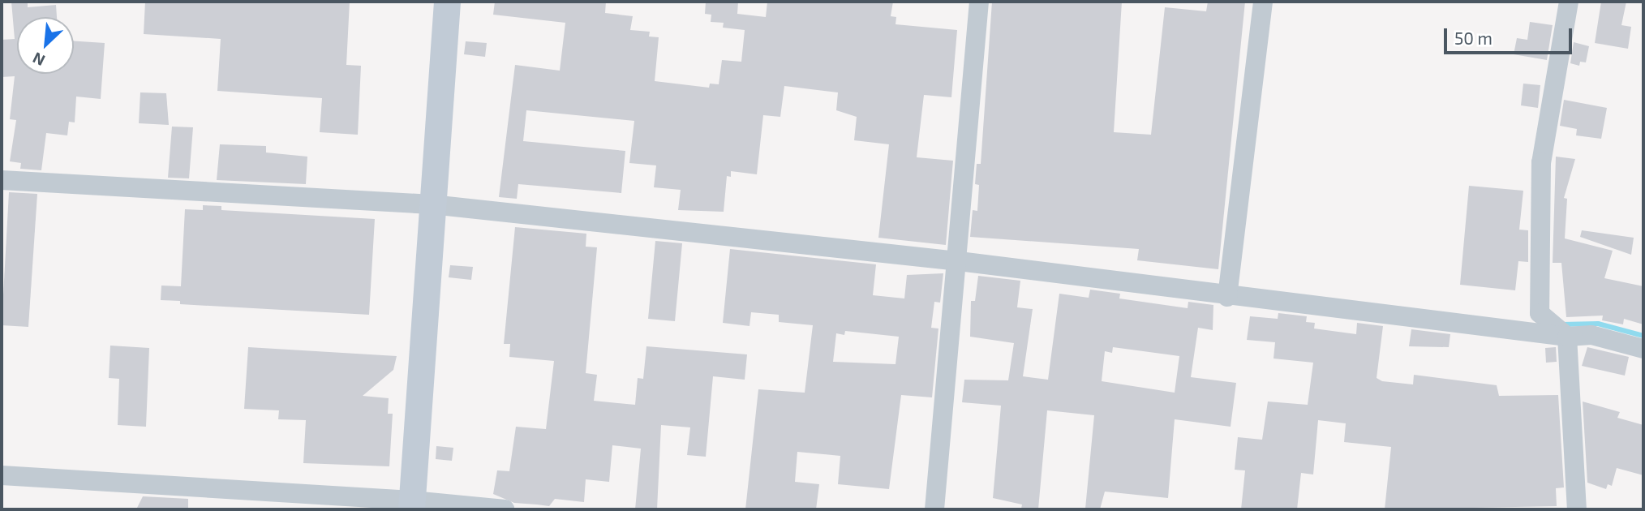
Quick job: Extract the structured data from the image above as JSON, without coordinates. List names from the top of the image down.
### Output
{
  "scale_bar": "50 m",
  "north": "bottom left"
}
